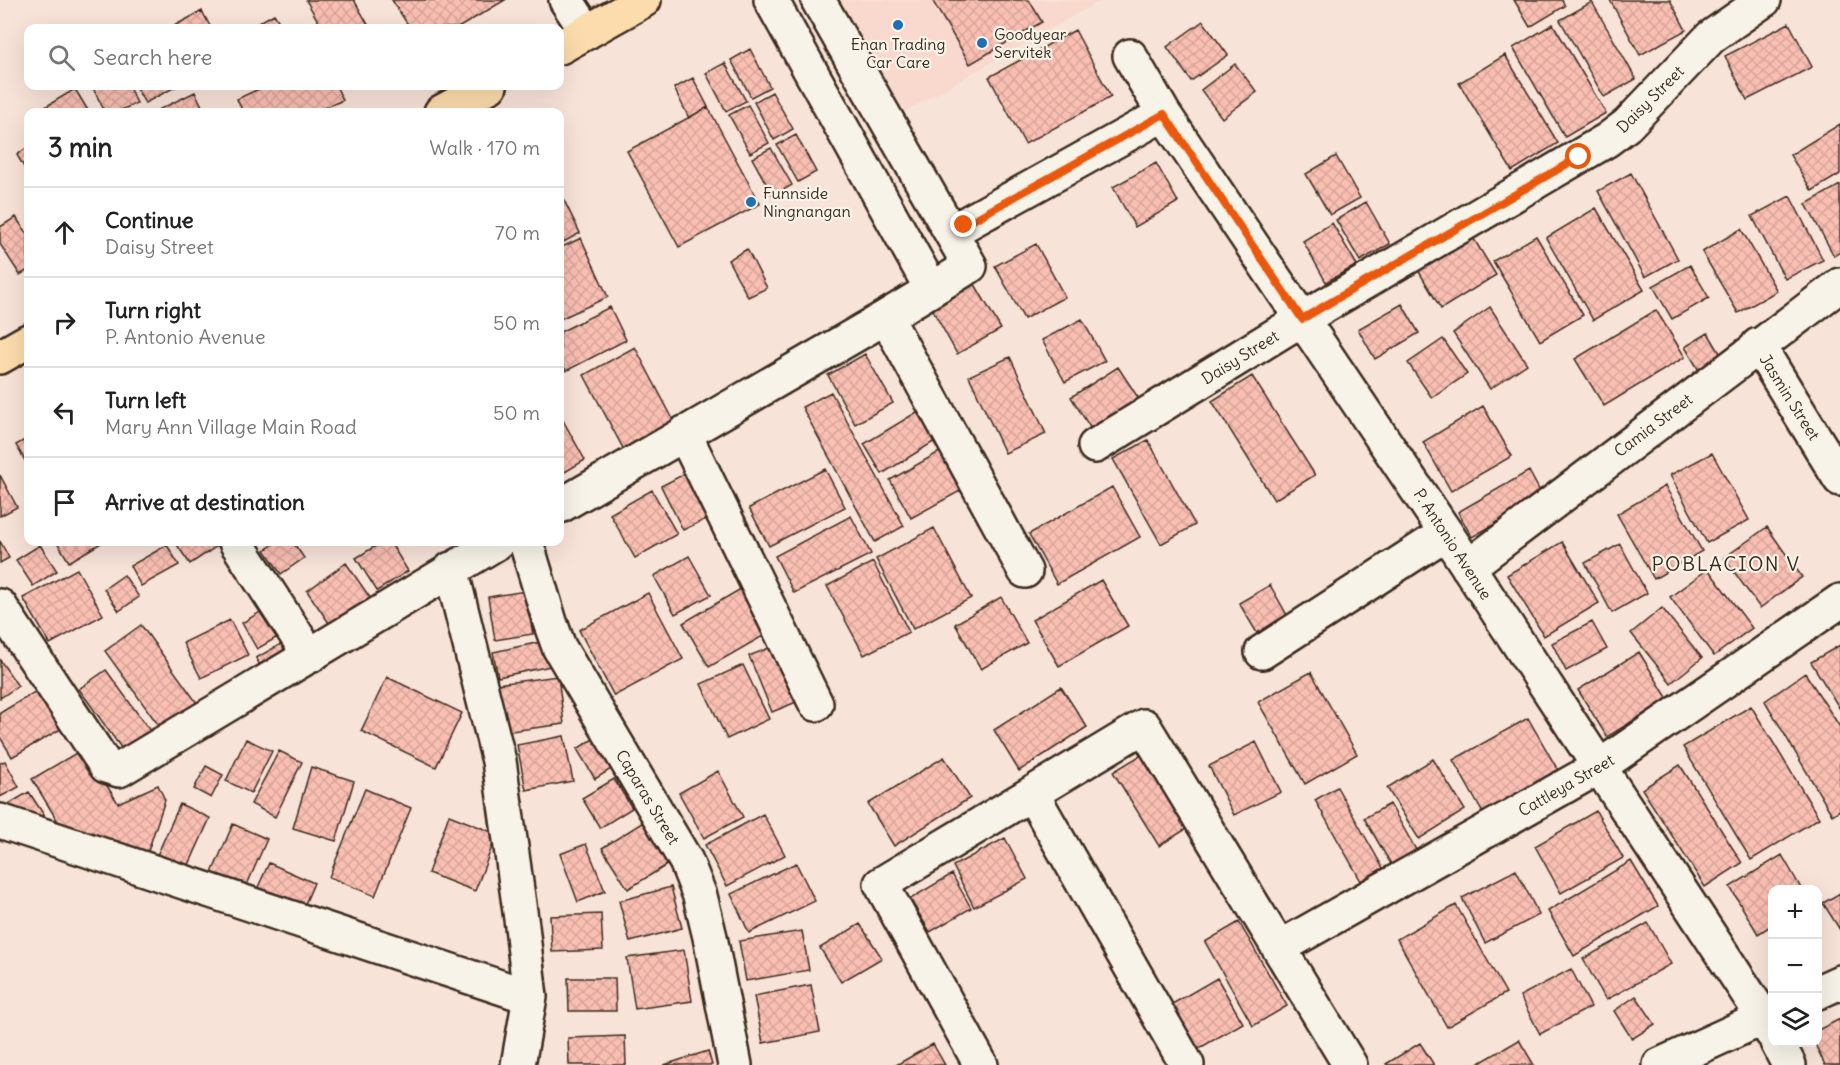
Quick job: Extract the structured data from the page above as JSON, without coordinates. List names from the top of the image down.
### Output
{
  "streets": {
    "street": [
      "Daisy Street",
      "Jasmin Street",
      "Camia Street",
      "P. Antonio Avenue",
      "Cattleya Street",
      "Caparas Street"
    ]
  },
  "crossings": [
    ["Daisy Street", "P. Antonio Avenue"],
    ["Jasmin Street", "Camia Street"],
    ["Camia Street", "P. Antonio Avenue"],
    ["P. Antonio Avenue", "Cattleya Street"]
  ],
  "districts": ["POBLACION V"],
  "places": ["Enan Trading Car Care", "Goodyear Servitek", "Funnside Ningnangan"],
  "page": {
    "search": "Search here",
    "heading": ["3 min", "Walk · 170 m"],
    "list": [
      ["Continue", "Daisy Street", "70 m"],
      ["Turn right", "P. Antonio Avenue", "50 m"],
      ["Turn left", "Mary Ann Village Main Road", "50 m"],
      "Arrive at destination"
    ],
    "map_buttons": ["+", "−"]
  }
}
